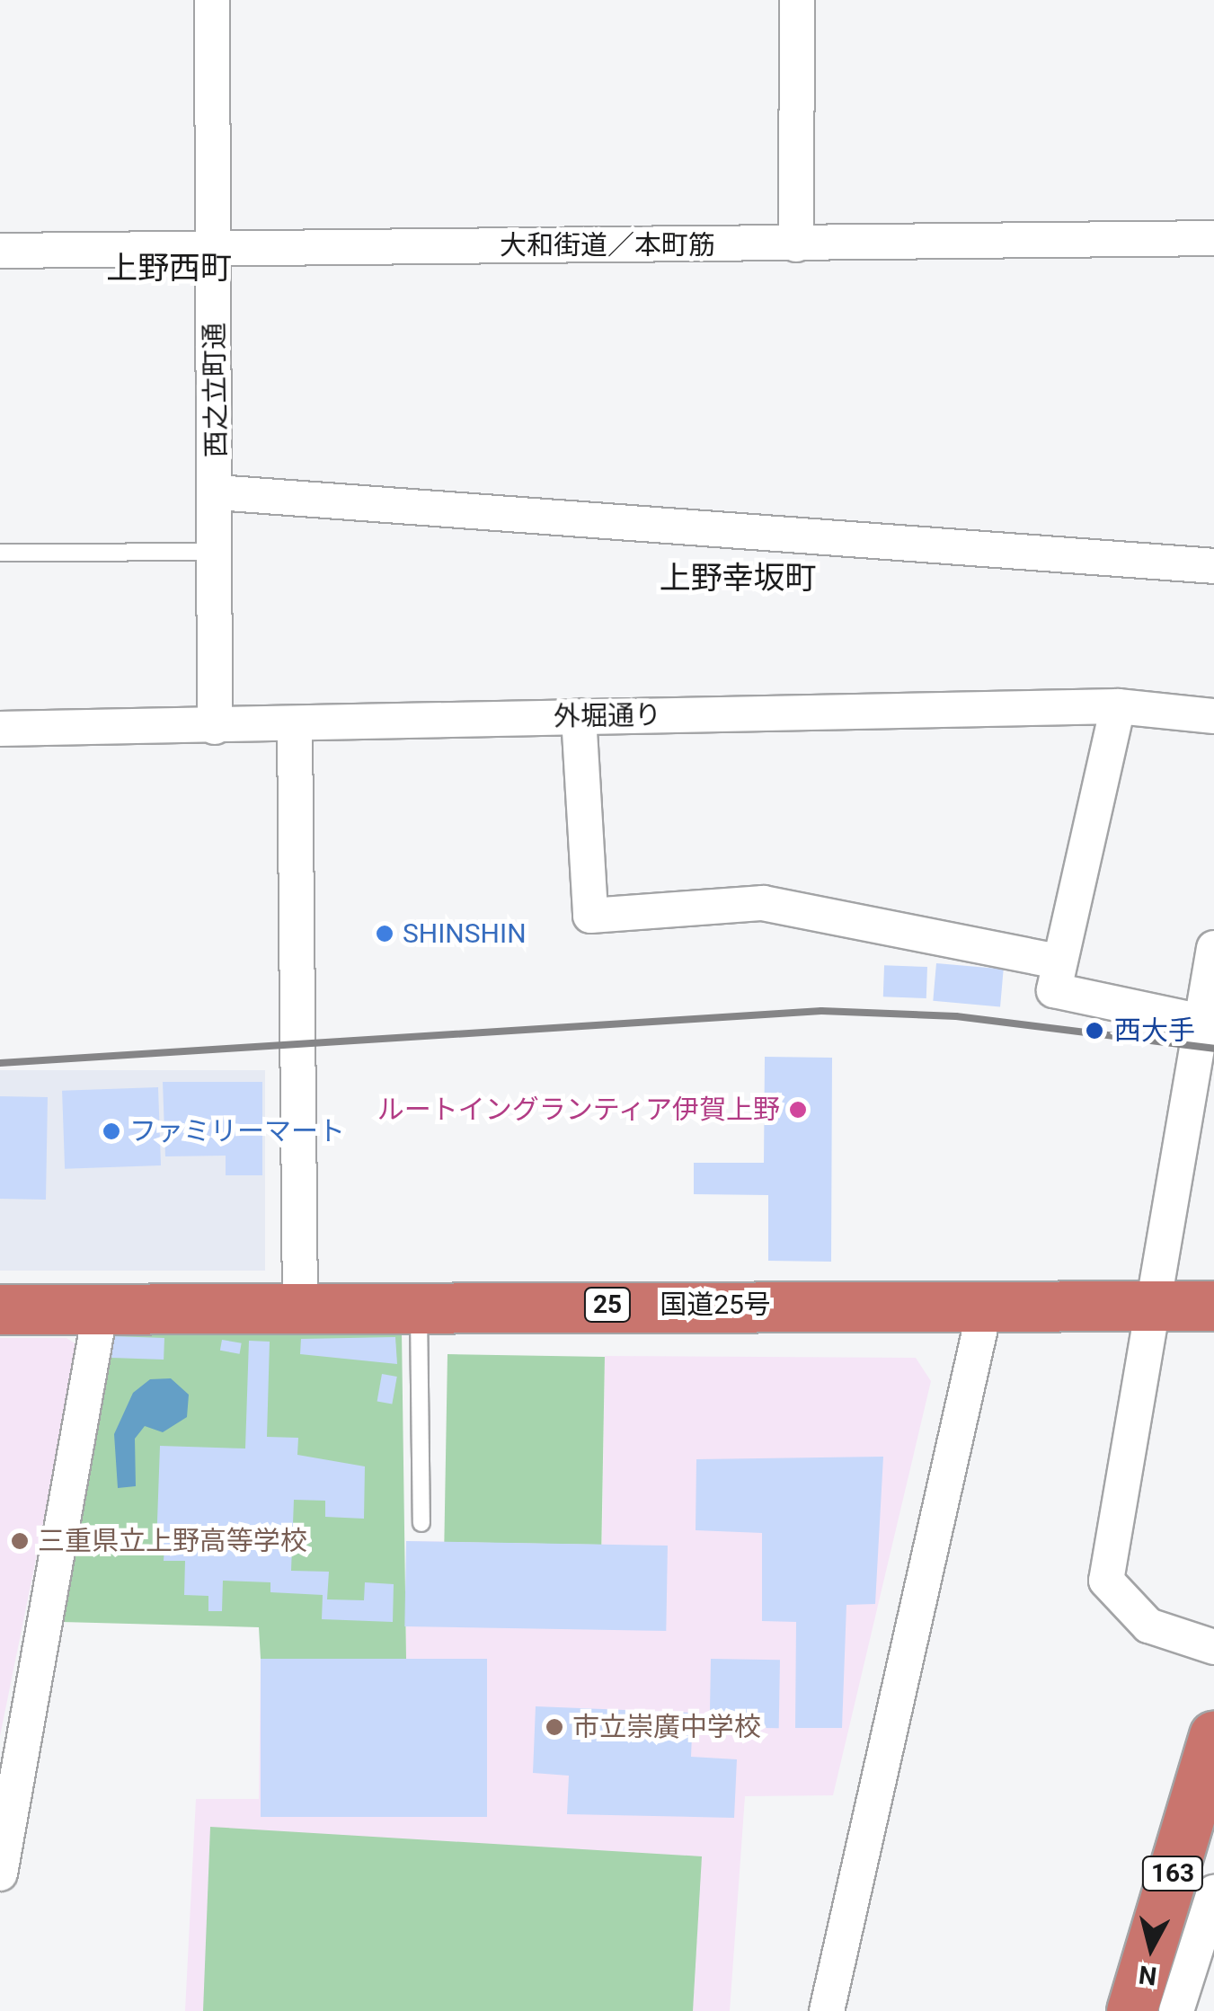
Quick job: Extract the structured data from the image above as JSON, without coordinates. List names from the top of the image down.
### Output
{
  "streets": {
    "highway": ["25", "国道25号", "163"],
    "street": ["大和街道／本町筋", "西之立町通", "外堀通り"]
  },
  "crossings": [
    ["大和街道／本町筋", "西之立町通"],
    ["西之立町通", "外堀通り"]
  ],
  "districts": ["上野西町", "上野幸坂町"],
  "places": [
    "SHINSHIN",
    "西大手",
    "ルートイングランティア伊賀上野",
    "ファミリーマート",
    "三重県立上野高等学校",
    "市立崇廣中学校"
  ],
  "north": "bottom"
}
